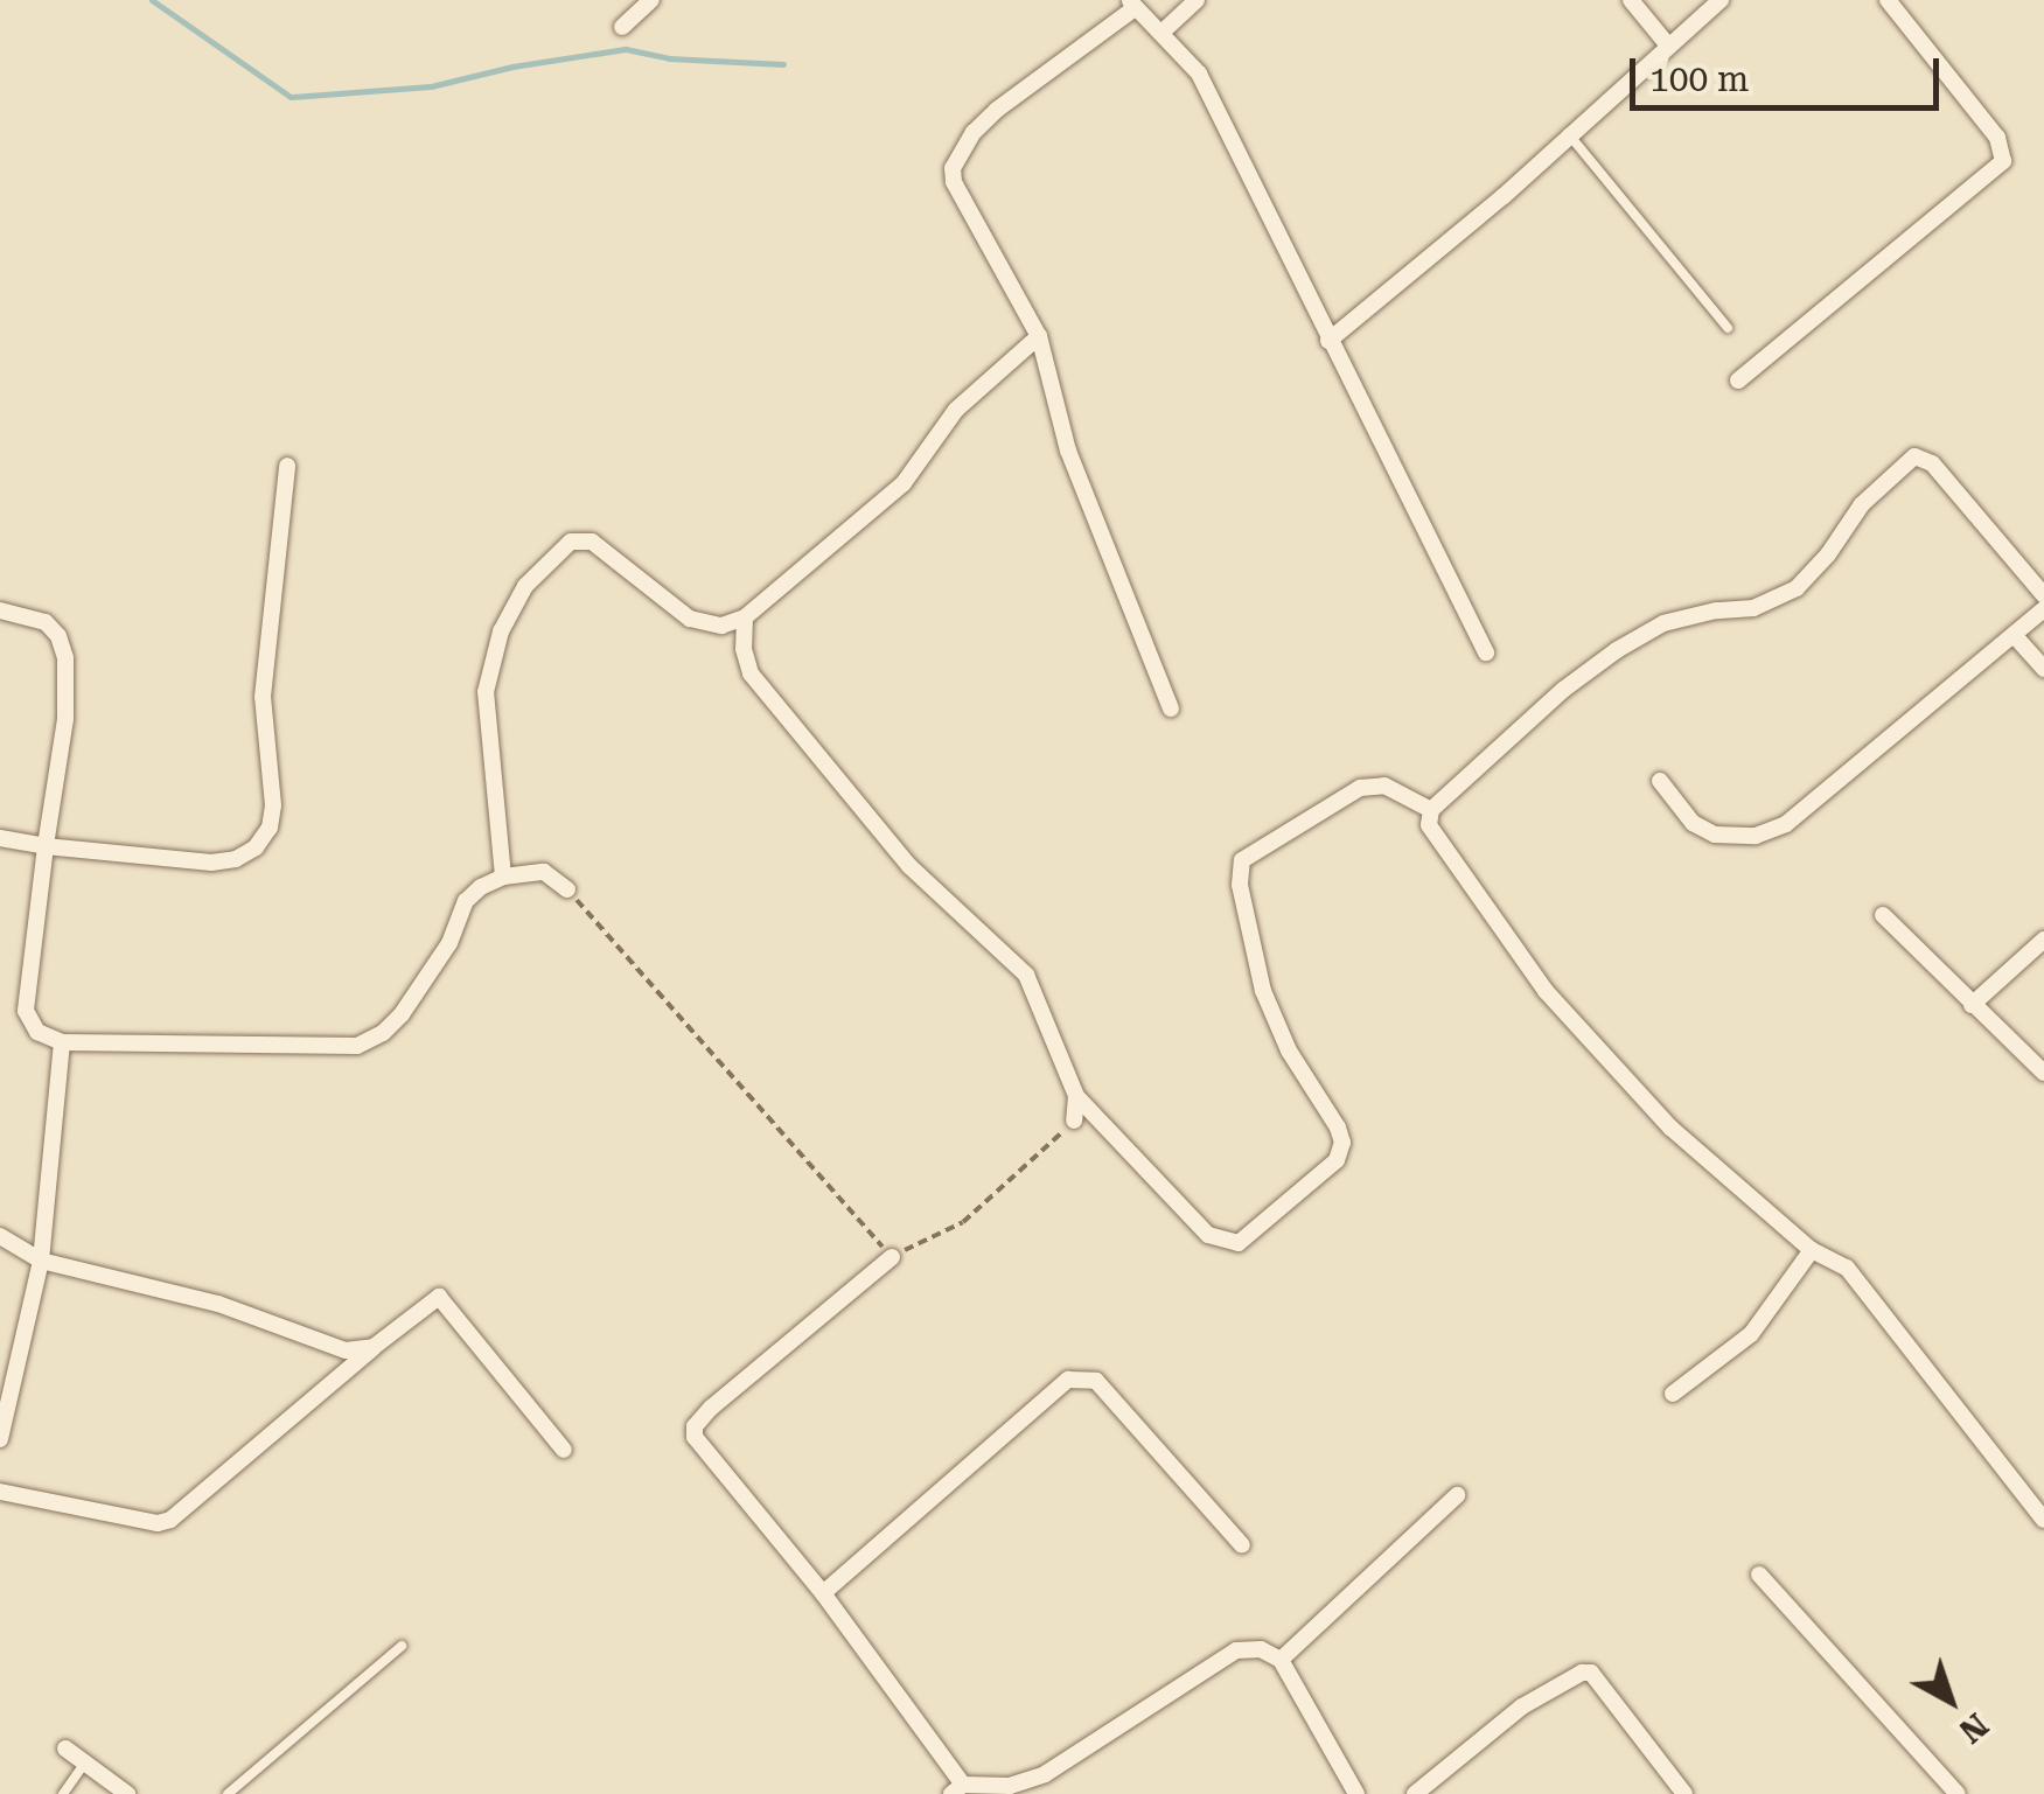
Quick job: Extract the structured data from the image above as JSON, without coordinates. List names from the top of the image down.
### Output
{
  "scale_bar": "100 m",
  "north": "bottom right"
}
